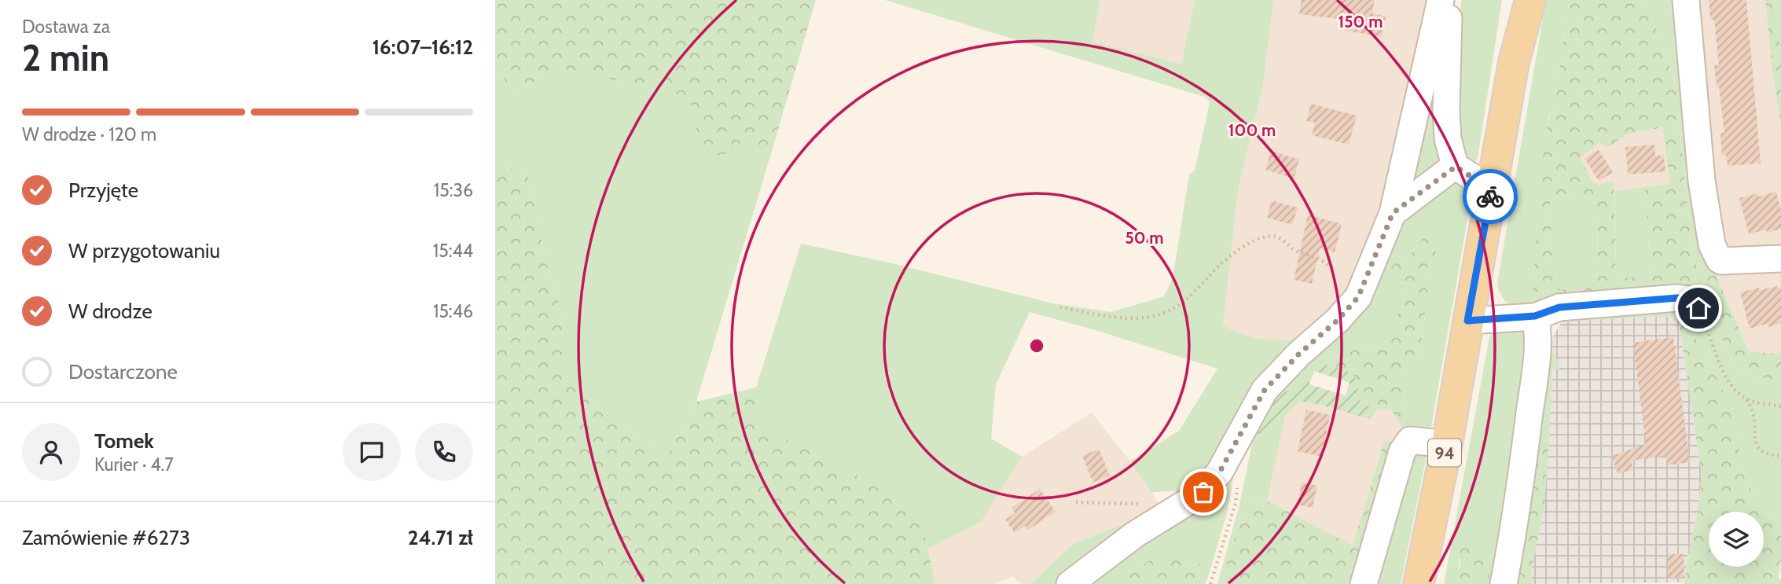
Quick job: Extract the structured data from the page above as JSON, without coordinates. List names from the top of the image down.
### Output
{
  "streets": {
    "main road": ["94"]
  },
  "page": {
    "heading": ["2 min", "Dostawa za", "16:07–16:12"],
    "panel": [
      "Tomek",
      "Kurier · 4.7",
      "Zamówienie #6273",
      "24.71 zł"
    ],
    "bar": "W drodze · 120 m",
    "list": [
      ["Przyjęte", "15:36"],
      ["W przygotowaniu", "15:44"],
      ["W drodze", "15:46"],
      "Dostarczone"
    ]
  },
  "rings": ["150 m", "100 m", "50 m"]
}
